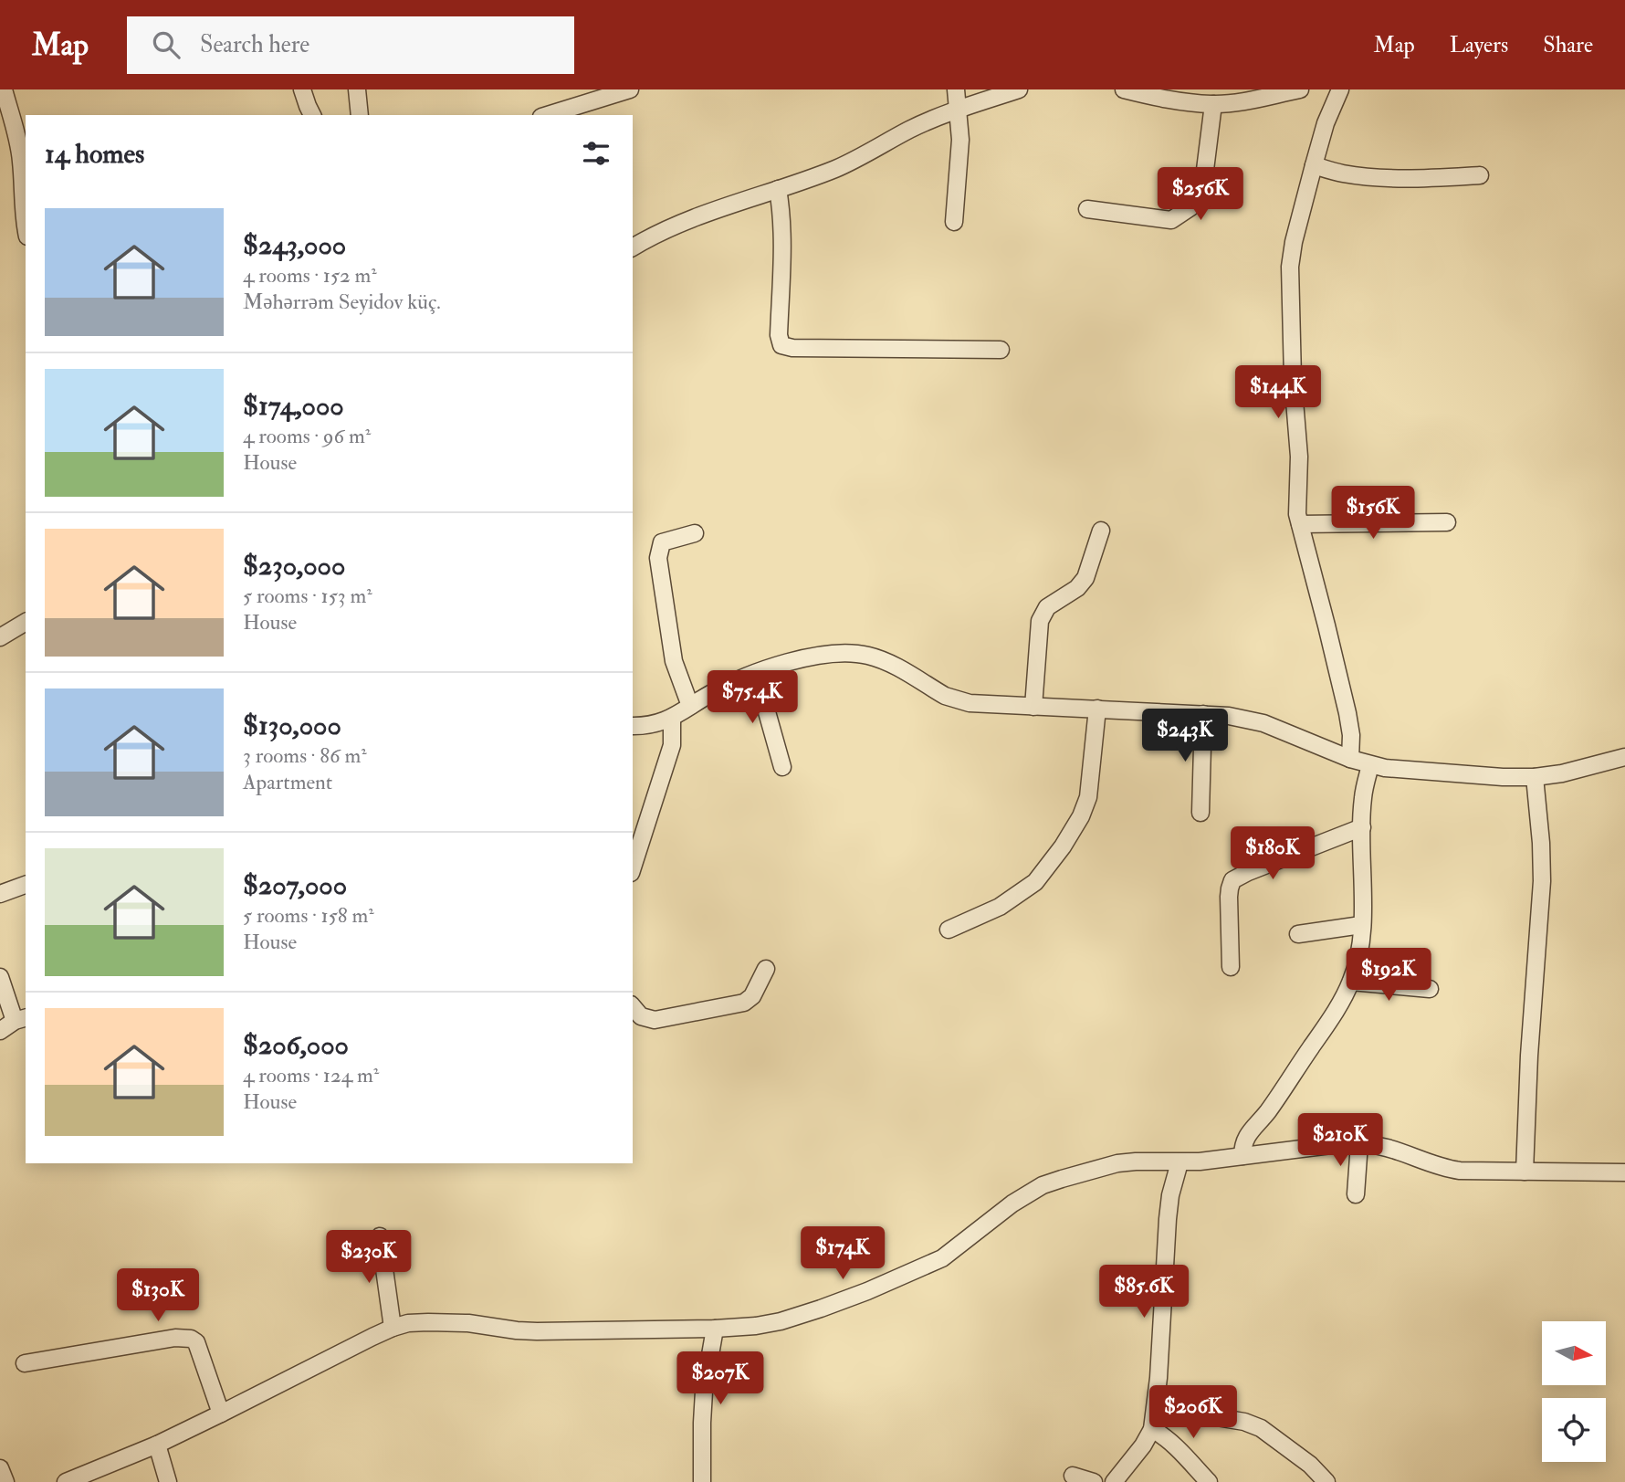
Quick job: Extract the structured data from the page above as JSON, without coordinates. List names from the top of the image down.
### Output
{
  "north": "right",
  "page": {
    "header": "Map",
    "search": "Search here",
    "nav": ["Map", "Layers", "Share"],
    "heading": "14 homes",
    "price": [
      "$256K",
      "$144K",
      "$156K",
      "$75.4K",
      "$243K",
      "$180K",
      "$192K",
      "$210K",
      "$174K",
      "$230K",
      "$85.6K",
      "$130K",
      "$207K",
      "$206K"
    ],
    "list": [
      {
        "name": "$243,000",
        "note": "4 rooms · 152 m² · Məhərrəm Seyidov küç."
      },
      {
        "name": "$174,000",
        "note": "4 rooms · 96 m² · House"
      },
      {
        "name": "$230,000",
        "note": "5 rooms · 153 m² · House"
      },
      {
        "name": "$130,000",
        "note": "3 rooms · 86 m² · Apartment"
      },
      {
        "name": "$207,000",
        "note": "5 rooms · 158 m² · House"
      },
      {
        "name": "$206,000",
        "note": "4 rooms · 124 m² · House"
      }
    ]
  }
}
